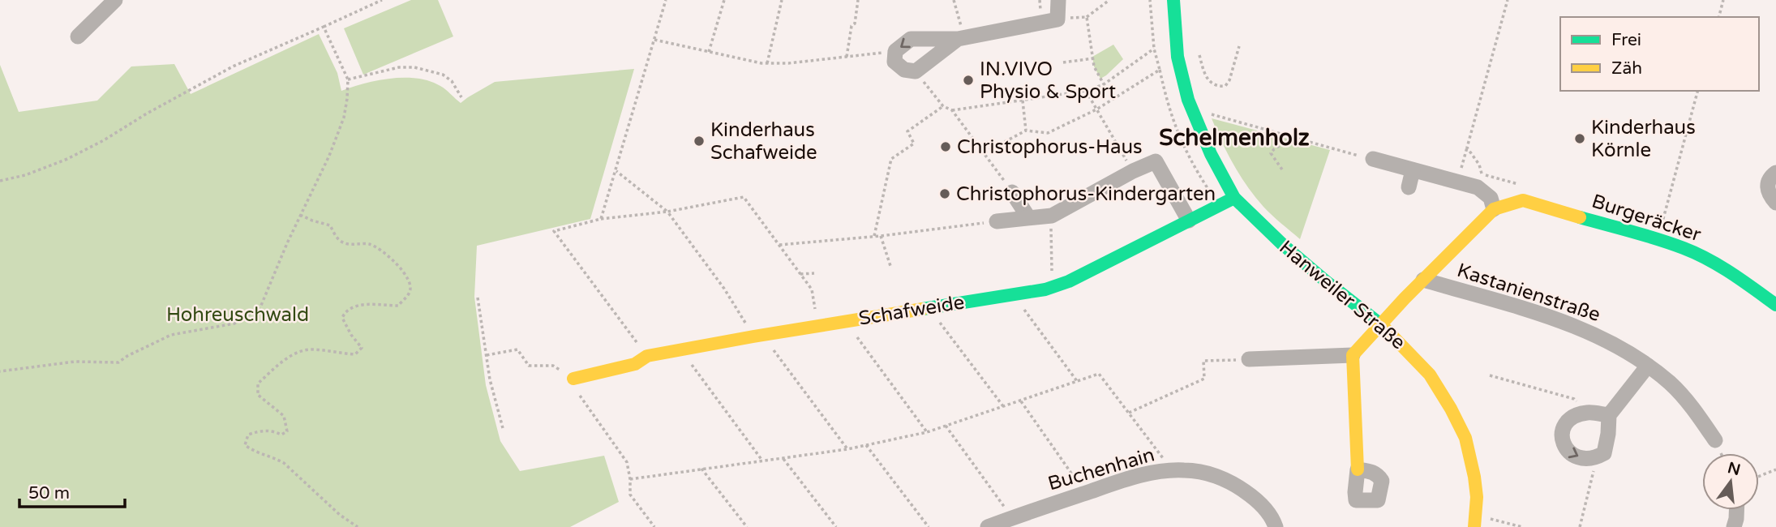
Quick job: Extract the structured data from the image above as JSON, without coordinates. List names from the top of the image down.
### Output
{
  "streets": {
    "street": [
      "Burgeräcker",
      "Kastanienstraße",
      "Hanweiler Straße",
      "Schafweide",
      "Buchenhain"
    ]
  },
  "crossings": [
    ["Burgeräcker", "Kastanienstraße"],
    ["Burgeräcker", "Hanweiler Straße"],
    ["Hanweiler Straße", "Schafweide"]
  ],
  "districts": ["Schelmenholz"],
  "parks": ["Hohreuschwald"],
  "places": [
    "IN.VIVO Physio & Sport",
    "Kinderhaus Körnle",
    "Kinderhaus Schafweide",
    "Christophorus-Haus",
    "Christophorus-Kindergarten"
  ],
  "legend": ["Frei", "Zäh"],
  "scale_bar": "50 m",
  "north": "top"
}
